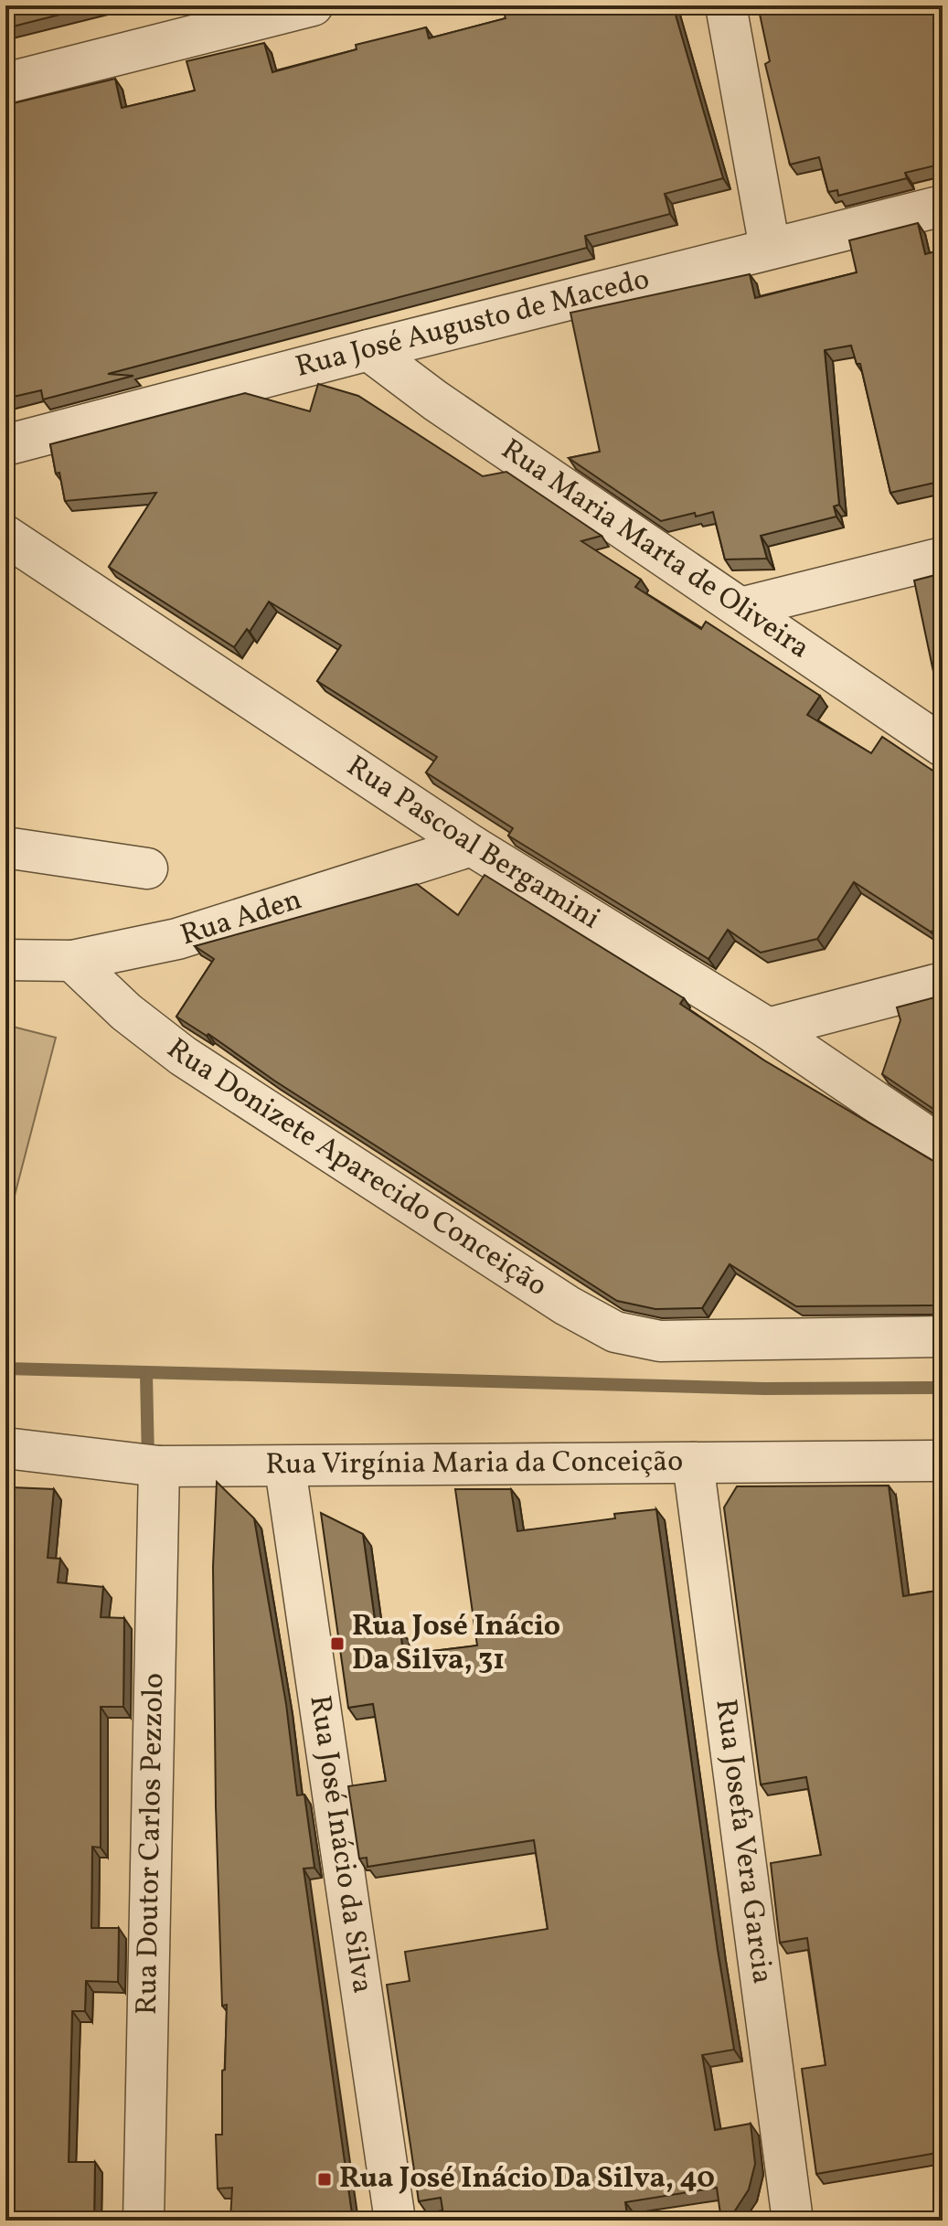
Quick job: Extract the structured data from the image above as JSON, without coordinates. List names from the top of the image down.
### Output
{
  "streets": {
    "street": [
      "Rua José Augusto de Macedo",
      "Rua Maria Marta de Oliveira",
      "Rua Pascoal Bergamini",
      "Rua Aden",
      "Rua Donizete Aparecido Conceição",
      "Rua Virgínia Maria da Conceição",
      "Rua Josefa Vera Garcia",
      "Rua Doutor Carlos Pezzolo",
      "Rua José Inácio da Silva"
    ]
  },
  "crossings": [
    ["Rua José Augusto de Macedo", "Rua Maria Marta de Oliveira"],
    ["Rua Pascoal Bergamini", "Rua Aden"],
    ["Rua Aden", "Rua Donizete Aparecido Conceição"],
    ["Rua Virgínia Maria da Conceição", "Rua Josefa Vera Garcia"],
    ["Rua Virgínia Maria da Conceição", "Rua Doutor Carlos Pezzolo"],
    ["Rua Virgínia Maria da Conceição", "Rua José Inácio da Silva"]
  ],
  "places": {
    "transit": ["Rua José Inácio Da Silva, 31", "Rua José Inácio Da Silva, 40"]
  }
}
